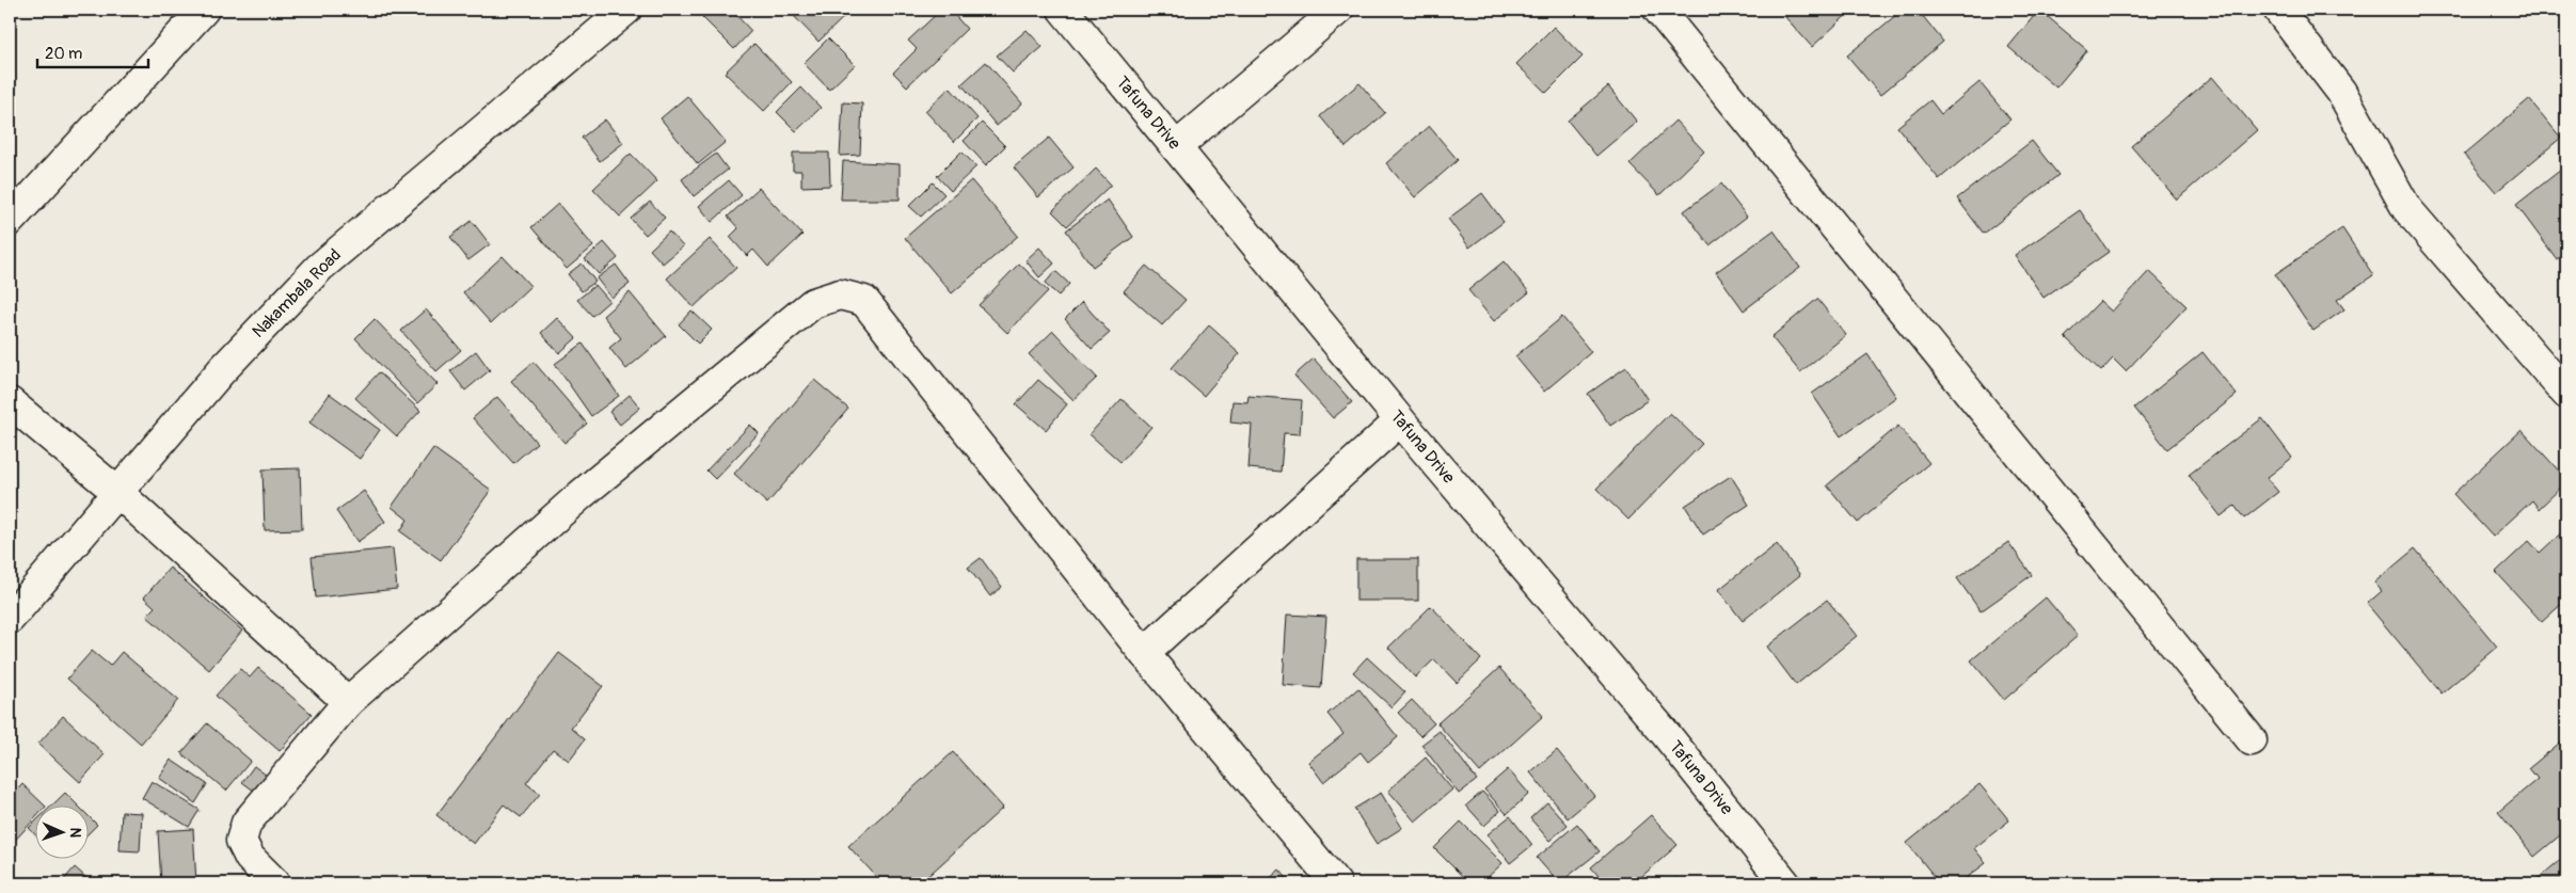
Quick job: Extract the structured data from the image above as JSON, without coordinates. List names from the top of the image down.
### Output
{
  "streets": {
    "street": ["Tafuna Drive", "Nakambala Road"]
  },
  "scale_bar": "20 m",
  "north": "right"
}
